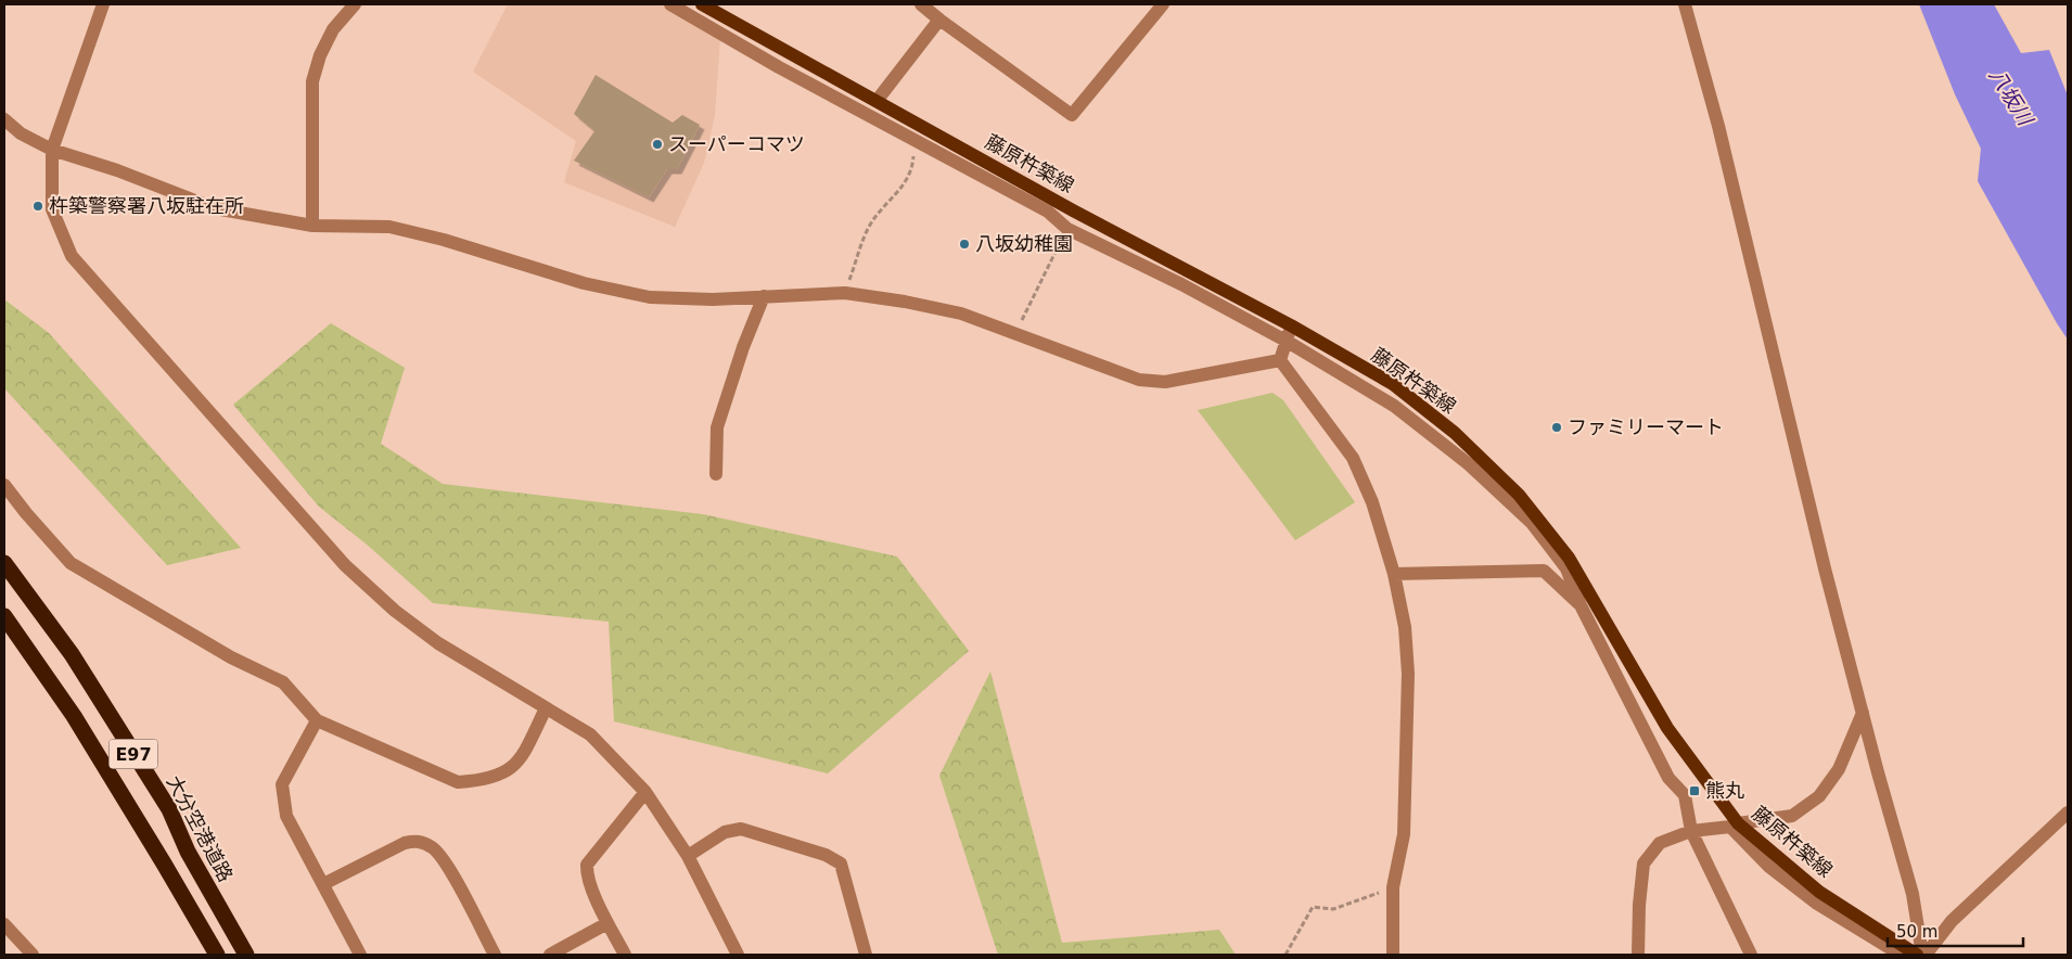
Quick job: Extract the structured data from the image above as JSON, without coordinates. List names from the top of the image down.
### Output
{
  "streets": {
    "highway": ["E97", "大分空港道路"],
    "main road": ["藤原杵築線"]
  },
  "water": ["八坂川"],
  "places": {
    "other": [
      "スーパーコマツ",
      "杵築警察署八坂駐在所",
      "八坂幼稚園",
      "ファミリーマート"
    ],
    "transit": ["熊丸"]
  },
  "scale_bar": "50 m"
}
